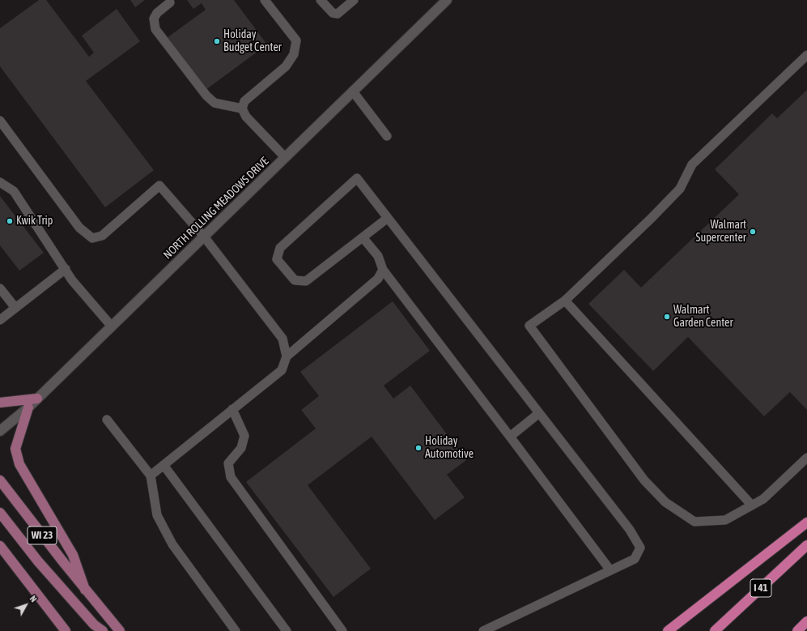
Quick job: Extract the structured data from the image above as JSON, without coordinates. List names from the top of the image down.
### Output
{
  "streets": {
    "highway": ["I 41"],
    "main road": ["NORTH ROLLING MEADOWS DRIVE", "WI 23"]
  },
  "places": [
    "Holiday Budget Center",
    "Kwik Trip",
    "Walmart Supercenter",
    "Walmart Garden Center",
    "Holiday Automotive"
  ],
  "north": "top right"
}
